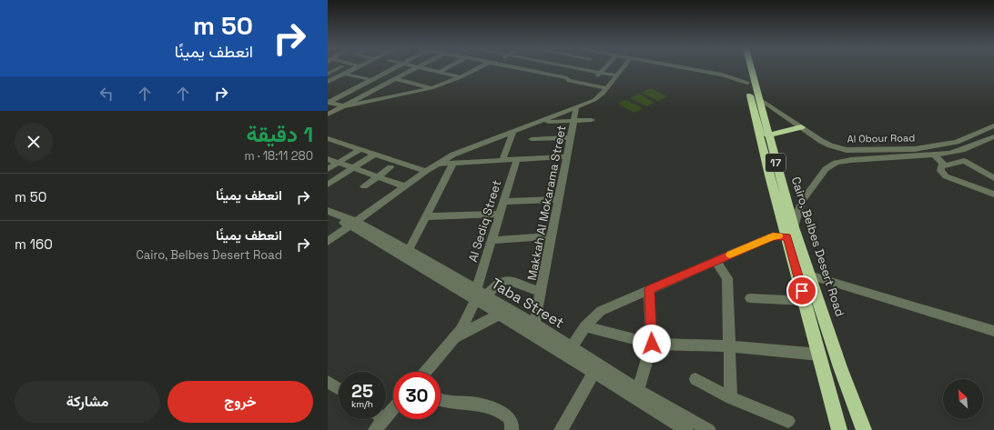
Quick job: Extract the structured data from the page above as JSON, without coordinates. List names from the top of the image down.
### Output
{
  "streets": {
    "highway": ["17", "Cairo, Belbes Desert Road"],
    "street": [
      "Al Obour Road",
      "Makkah Al Mokarama Street",
      "Al Sediq Street",
      "Taba Street"
    ]
  },
  "crossings": [
    ["Al Obour Road", "Cairo, Belbes Desert Road"],
    ["Makkah Al Mokarama Street", "Taba Street"],
    ["Al Sediq Street", "Taba Street"]
  ],
  "north": "top left",
  "page": {
    "turn": ["50 m", "انعطف يمينًا"],
    "heading": ["1 دقيقة", "280 m · 18:11"],
    "list": [
      {
        "name": "انعطف يمينًا",
        "value": "50 m"
      },
      {
        "name": "انعطف يمينًا",
        "note": "Cairo, Belbes Desert Road",
        "value": "160 m"
      }
    ],
    "speed": "25 km/h",
    "limit": "30",
    "buttons": ["خروج", "مشاركة"]
  }
}
